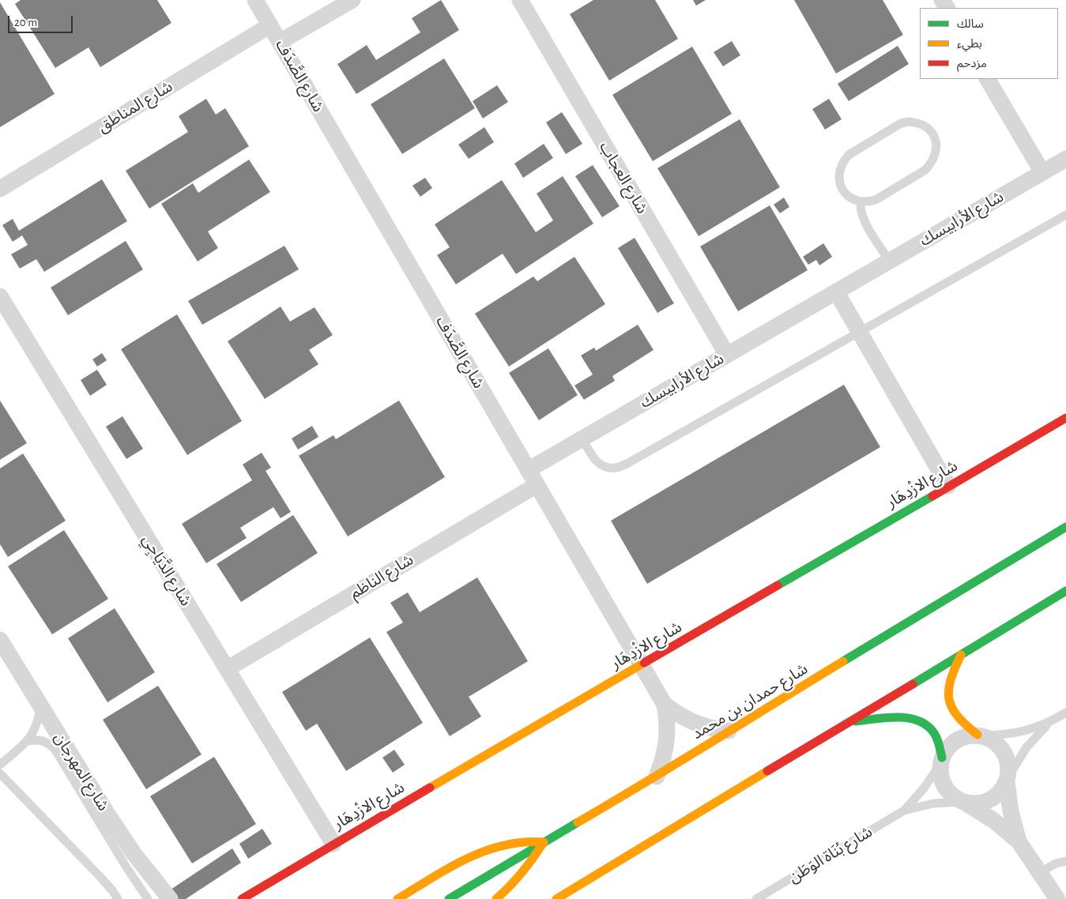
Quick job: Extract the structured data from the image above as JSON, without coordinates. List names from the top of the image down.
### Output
{
  "streets": {
    "main road": ["شارع الازْدِهَار", "شارع حمدان بن محمد"],
    "street": [
      "شارع الصَّدَف",
      "شارع المناطق",
      "شارع العجاب",
      "شارع الأرابيسك",
      "شارع الدَّيَاجِي",
      "شارع الناظم",
      "شارع المهرجان"
    ],
    "lane": ["شارع بُنَاة الوَطَن"]
  },
  "crossings": [
    ["شارع الصَّدَف", "شارع المناطق"],
    ["شارع الصَّدَف", "شارع الأرابيسك"],
    ["شارع الصَّدَف", "شارع الازْدِهَار"],
    ["شارع الصَّدَف", "شارع الناظم"],
    ["شارع الصَّدَف", "شارع حمدان بن محمد"],
    ["شارع العجاب", "شارع الأرابيسك"],
    ["شارع الازْدِهَار", "شارع الدَّيَاجِي"],
    ["شارع الدَّيَاجِي", "شارع الناظم"]
  ],
  "legend": ["سالك", "بطيء", "مزدحم"],
  "scale_bar": "20 m"
}
